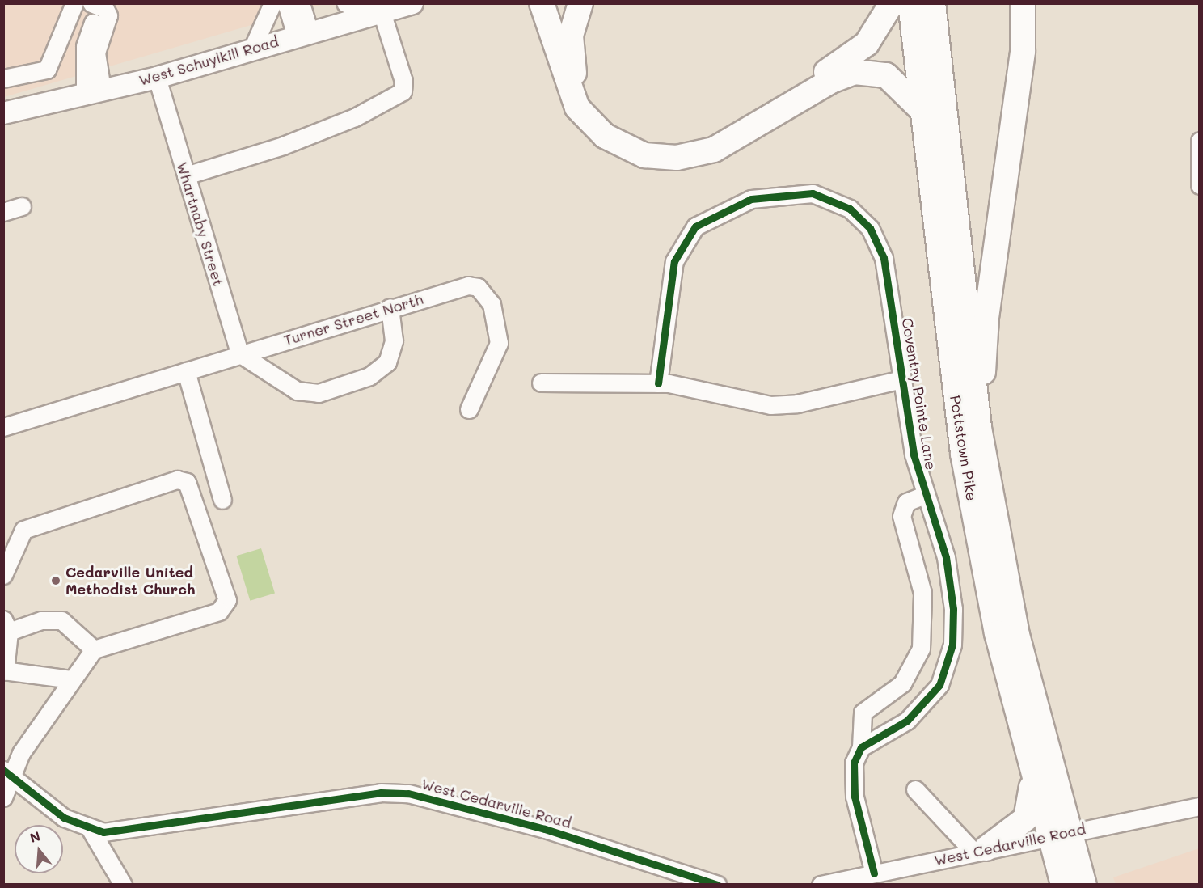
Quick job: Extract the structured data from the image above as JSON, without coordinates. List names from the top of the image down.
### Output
{
  "streets": {
    "highway": ["Pottstown Pike"],
    "main road": ["West Schuylkill Road"],
    "street": [
      "Whartnaby Street",
      "Turner Street North",
      "Coventry Pointe Lane",
      "West Cedarville Road"
    ]
  },
  "crossings": [
    ["West Schuylkill Road", "Whartnaby Street"],
    ["Whartnaby Street", "Turner Street North"],
    ["Pottstown Pike", "West Cedarville Road"]
  ],
  "places": ["Cedarville United Methodist Church"],
  "north": "top"
}
